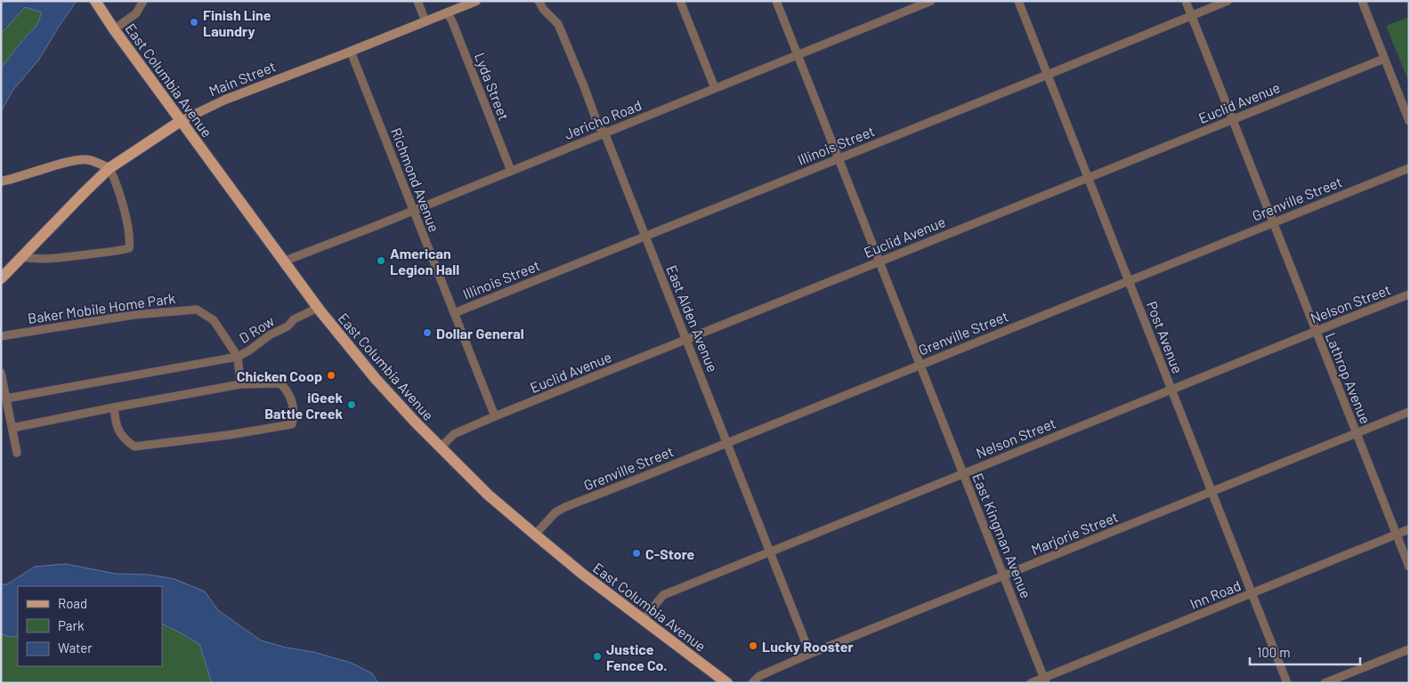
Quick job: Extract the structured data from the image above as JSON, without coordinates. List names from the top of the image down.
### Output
{
  "streets": {
    "main road": ["Main Street", "East Columbia Avenue"],
    "street": [
      "Lyda Street",
      "Euclid Avenue",
      "Jericho Road",
      "Illinois Street",
      "Richmond Avenue",
      "Grenville Street",
      "Nelson Street",
      "Baker Mobile Home Park",
      "East Alden Avenue",
      "D Row",
      "Post Avenue",
      "Lathrop Avenue",
      "Marjorie Street",
      "East Kingman Avenue",
      "Inn Road"
    ]
  },
  "crossings": [
    ["Main Street", "East Columbia Avenue"],
    ["Main Street", "Lyda Street"],
    ["Main Street", "Richmond Avenue"],
    ["East Columbia Avenue", "Euclid Avenue"],
    ["East Columbia Avenue", "Jericho Road"],
    ["East Columbia Avenue", "Grenville Street"],
    ["East Columbia Avenue", "Nelson Street"],
    ["East Columbia Avenue", "D Row"],
    ["Lyda Street", "Jericho Road"],
    ["Euclid Avenue", "Richmond Avenue"],
    ["Euclid Avenue", "East Alden Avenue"],
    ["Euclid Avenue", "Post Avenue"],
    ["Euclid Avenue", "Lathrop Avenue"],
    ["Euclid Avenue", "East Kingman Avenue"],
    ["Jericho Road", "Richmond Avenue"],
    ["Jericho Road", "East Alden Avenue"],
    ["Jericho Road", "East Kingman Avenue"],
    ["Illinois Street", "Richmond Avenue"],
    ["Illinois Street", "East Alden Avenue"],
    ["Illinois Street", "Post Avenue"],
    ["Illinois Street", "Lathrop Avenue"],
    ["Illinois Street", "East Kingman Avenue"],
    ["Grenville Street", "East Alden Avenue"],
    ["Grenville Street", "Post Avenue"],
    ["Grenville Street", "Lathrop Avenue"],
    ["Grenville Street", "East Kingman Avenue"],
    ["Nelson Street", "East Alden Avenue"],
    ["Nelson Street", "Post Avenue"],
    ["Nelson Street", "Lathrop Avenue"],
    ["Nelson Street", "East Kingman Avenue"],
    ["Baker Mobile Home Park", "D Row"],
    ["East Alden Avenue", "Marjorie Street"],
    ["Post Avenue", "Marjorie Street"],
    ["Post Avenue", "Inn Road"],
    ["Lathrop Avenue", "Marjorie Street"],
    ["Lathrop Avenue", "Inn Road"],
    ["Marjorie Street", "East Kingman Avenue"],
    ["East Kingman Avenue", "Inn Road"]
  ],
  "places": [
    "Finish Line Laundry",
    "American Legion Hall",
    "Dollar General",
    "Chicken Coop",
    "iGeek Battle Creek",
    "C-Store",
    "Lucky Rooster",
    "Justice Fence Co."
  ],
  "legend": ["Road", "Park", "Water"],
  "scale_bar": "100 m"
}
